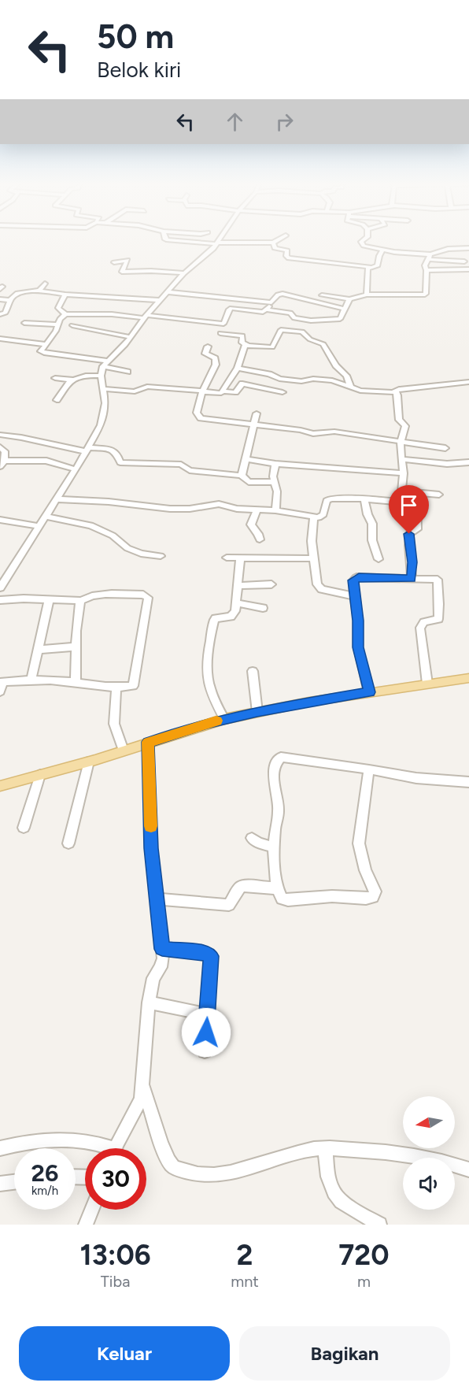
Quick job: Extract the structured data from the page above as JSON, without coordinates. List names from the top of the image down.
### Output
{
  "north": "left",
  "page": {
    "turn": ["50 m", "Belok kiri"],
    "speed": "26 km/h",
    "limit": "30",
    "eta": [
      "13:06",
      "Tiba",
      "2",
      "mnt",
      "720",
      "m"
    ],
    "buttons": ["Keluar", "Bagikan"]
  }
}
